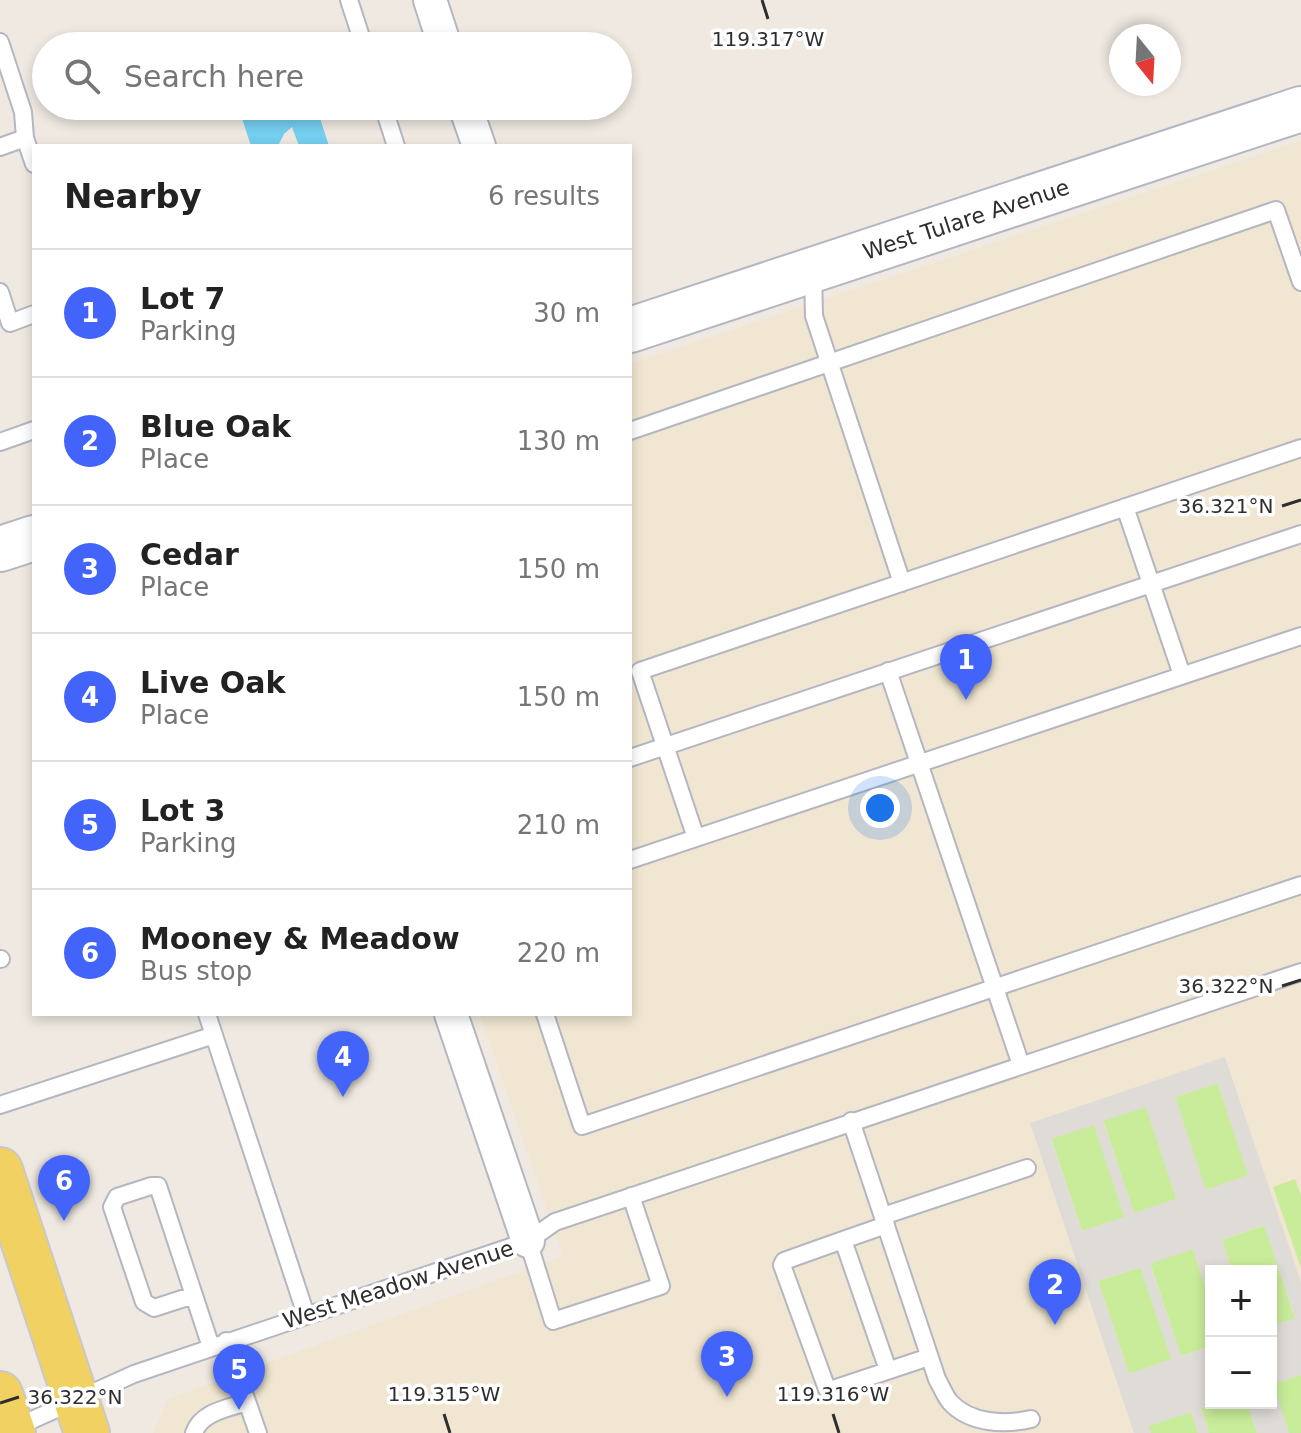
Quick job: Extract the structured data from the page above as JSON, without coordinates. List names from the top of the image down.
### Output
{
  "streets": {
    "street": ["West Tulare Avenue"],
    "lane": ["West Meadow Avenue"]
  },
  "north": "bottom",
  "page": {
    "search": "Search here",
    "heading": ["Nearby", "6 results"],
    "list": [
      {
        "mark": "1",
        "name": "Lot 7",
        "note": "Parking",
        "value": "30 m"
      },
      {
        "mark": "2",
        "name": "Blue Oak",
        "note": "Place",
        "value": "130 m"
      },
      {
        "mark": "3",
        "name": "Cedar",
        "note": "Place",
        "value": "150 m"
      },
      {
        "mark": "4",
        "name": "Live Oak",
        "note": "Place",
        "value": "150 m"
      },
      {
        "mark": "5",
        "name": "Lot 3",
        "note": "Parking",
        "value": "210 m"
      },
      {
        "mark": "6",
        "name": "Mooney & Meadow",
        "note": "Bus stop",
        "value": "220 m"
      }
    ],
    "pins": [
      "1",
      "4",
      "6",
      "2",
      "3",
      "5"
    ],
    "map_buttons": ["+", "−"]
  },
  "coordinates": [
    "119.317°W",
    "36.321°N",
    "36.322°N",
    "119.315°W",
    "119.316°W"
  ]
}
